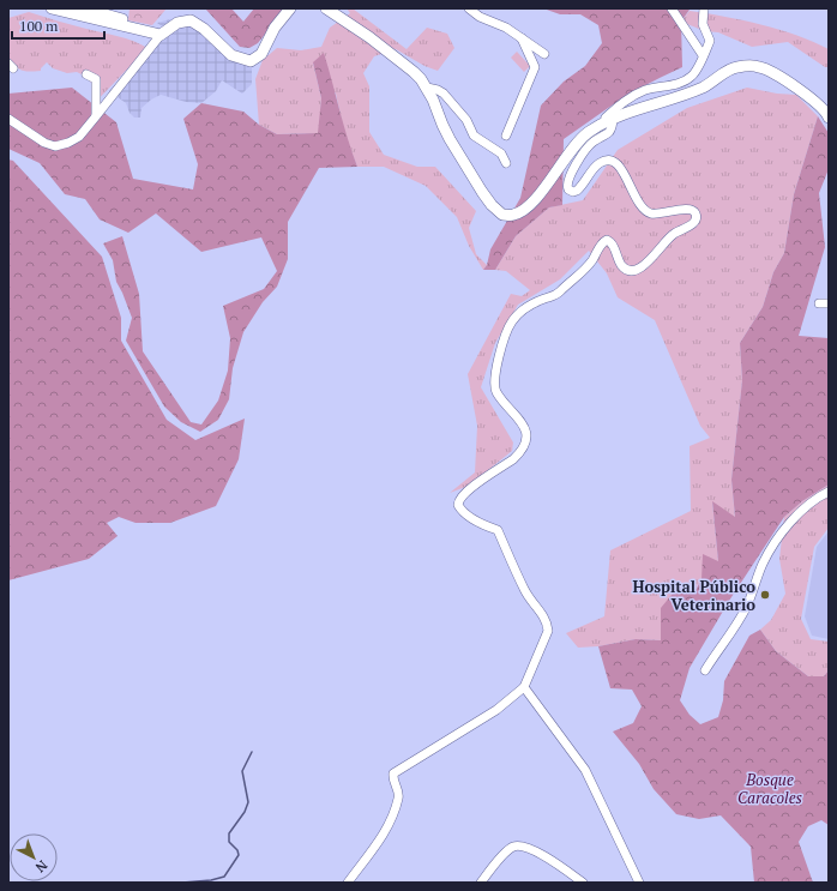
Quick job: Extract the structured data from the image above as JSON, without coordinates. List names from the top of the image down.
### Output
{
  "parks": ["Bosque Caracoles"],
  "places": ["Hospital Público Veterinario"],
  "scale_bar": "100 m",
  "north": "bottom right"
}
